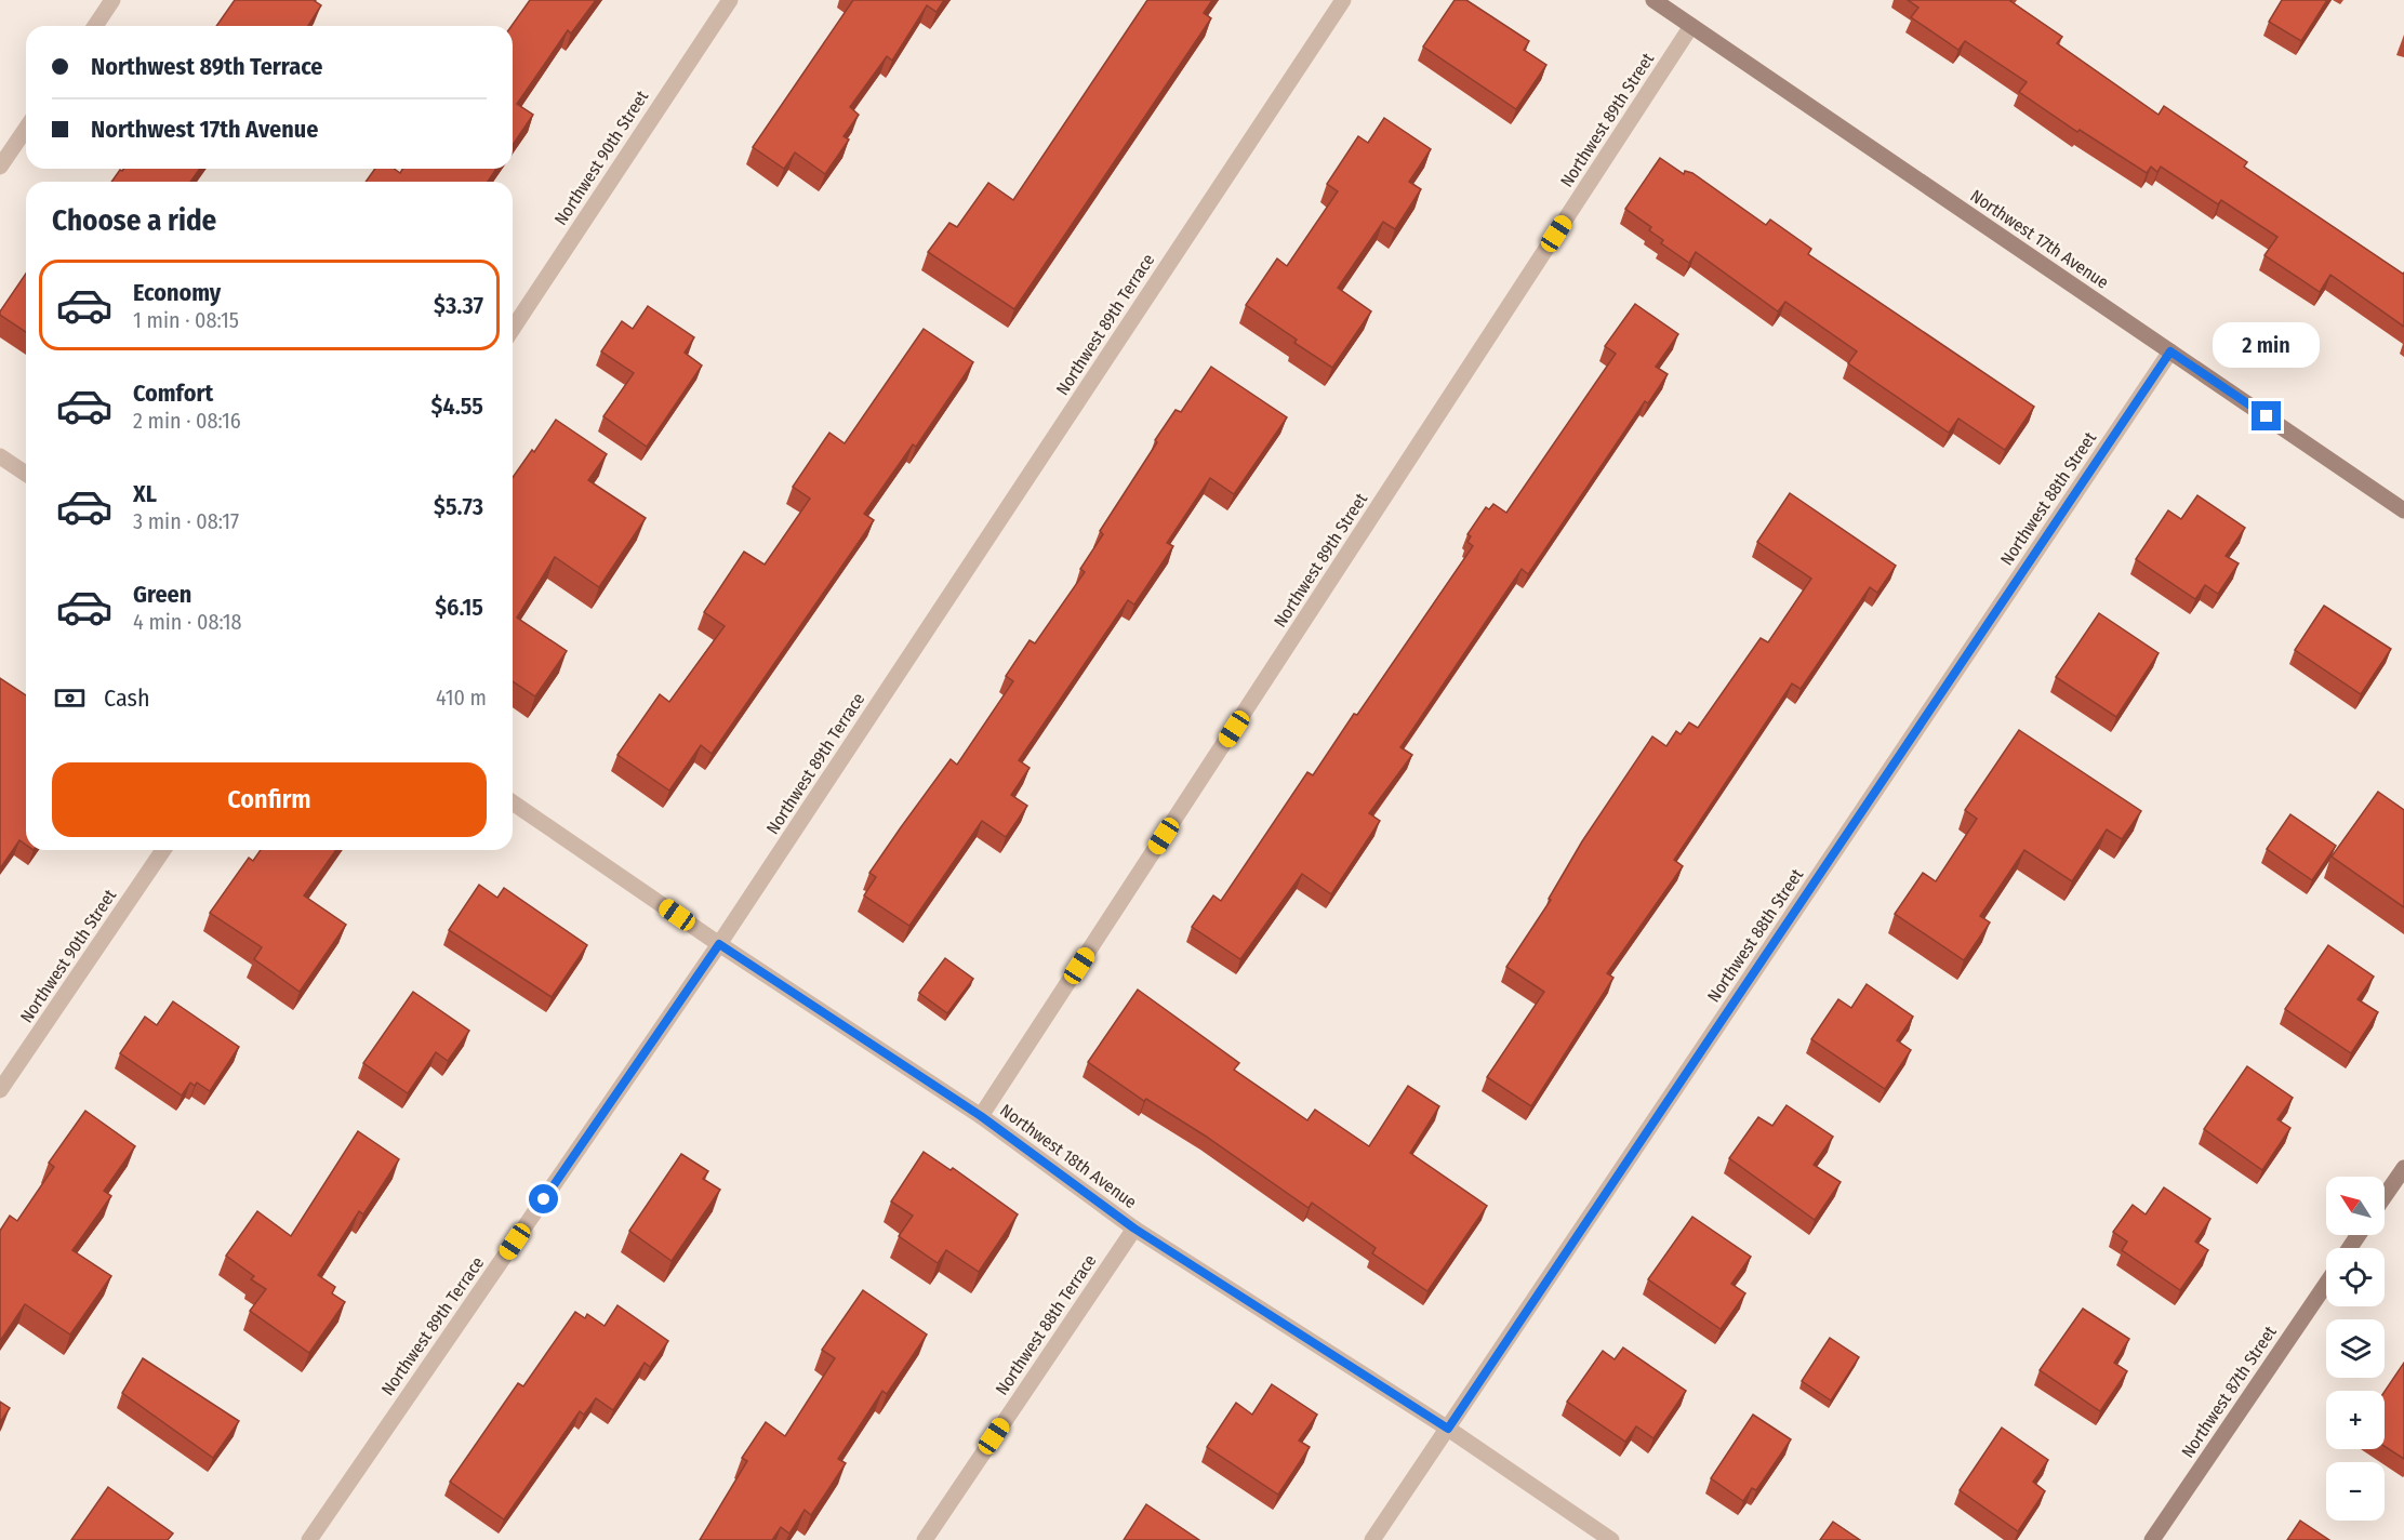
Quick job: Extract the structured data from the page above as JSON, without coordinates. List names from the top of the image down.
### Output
{
  "streets": {
    "main road": ["Northwest 17th Avenue", "Northwest 87th Street"],
    "street": [
      "Northwest 89th Street",
      "Northwest 90th Street",
      "Northwest 89th Terrace",
      "Northwest 88th Street",
      "Northwest 18th Avenue",
      "Northwest 88th Terrace"
    ]
  },
  "crossings": [
    ["Northwest 89th Street", "Northwest 17th Avenue"],
    ["Northwest 89th Street", "Northwest 18th Avenue"],
    ["Northwest 17th Avenue", "Northwest 88th Street"],
    ["Northwest 89th Terrace", "Northwest 18th Avenue"],
    ["Northwest 88th Street", "Northwest 18th Avenue"],
    ["Northwest 18th Avenue", "Northwest 88th Terrace"]
  ],
  "north": "top left",
  "page": {
    "banner": ["Northwest 89th Terrace", "Northwest 17th Avenue"],
    "heading": "Choose a ride",
    "list": [
      {
        "name": "Economy",
        "note": "1 min · 08:15",
        "value": "$3.37"
      },
      {
        "name": "Comfort",
        "note": "2 min · 08:16",
        "value": "$4.55"
      },
      {
        "name": "XL",
        "note": "3 min · 08:17",
        "value": "$5.73"
      },
      {
        "name": "Green",
        "note": "4 min · 08:18",
        "value": "$6.15"
      }
    ],
    "bubble": "2 min",
    "pay": ["Cash", "410 m"],
    "buttons": "Confirm",
    "map_buttons": ["+", "−"]
  }
}
